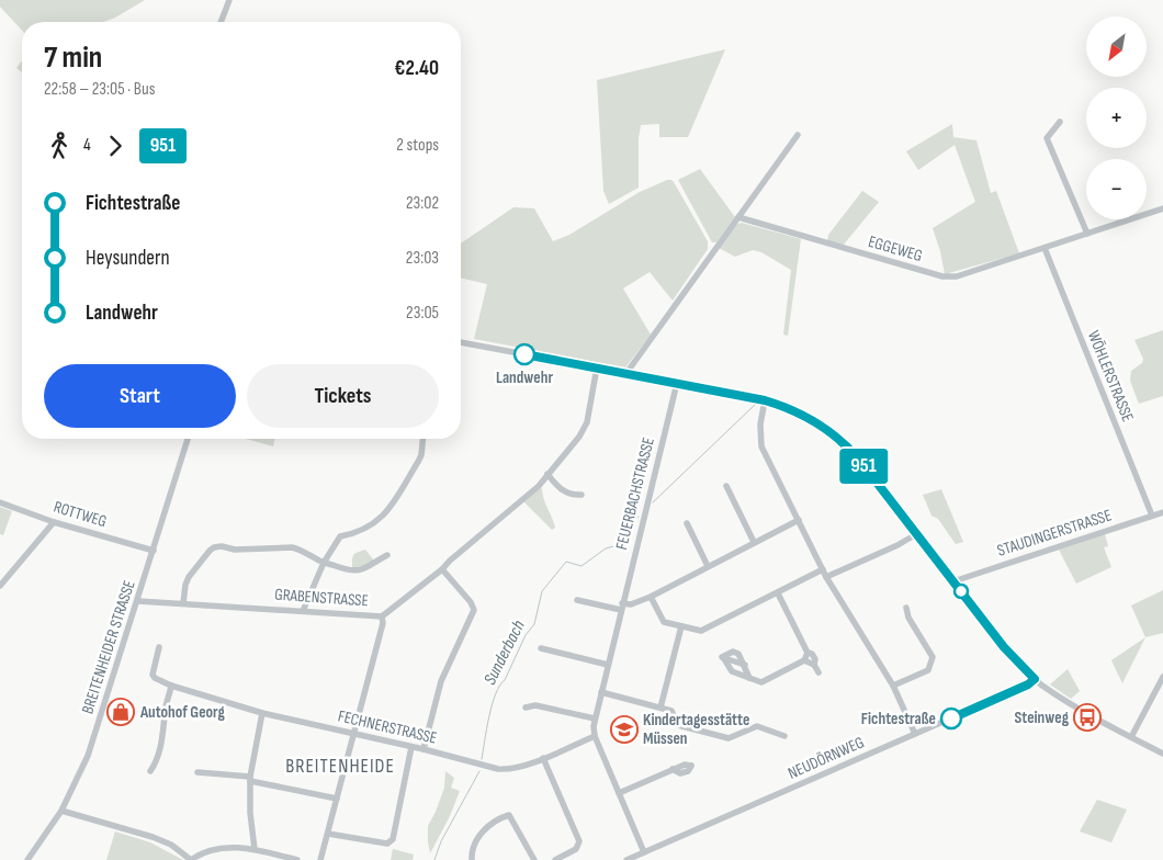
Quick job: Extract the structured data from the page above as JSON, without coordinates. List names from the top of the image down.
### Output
{
  "streets": {
    "street": [
      "EGGEWEG",
      "WÖHLERSTRASSE",
      "FEUERBACHSTRASSE",
      "ROTTWEG",
      "STAUDINGERSTRASSE",
      "GRABENSTRASSE",
      "BREITENHEIDER STRASSE",
      "FECHNERSTRASSE",
      "NEUDÖRNWEG"
    ]
  },
  "crossings": [
    ["EGGEWEG", "WÖHLERSTRASSE"],
    ["WÖHLERSTRASSE", "STAUDINGERSTRASSE"],
    ["FEUERBACHSTRASSE", "FECHNERSTRASSE"],
    ["FEUERBACHSTRASSE", "NEUDÖRNWEG"],
    ["ROTTWEG", "BREITENHEIDER STRASSE"],
    ["GRABENSTRASSE", "BREITENHEIDER STRASSE"]
  ],
  "districts": ["BREITENHEIDE"],
  "water": ["Sunderbach"],
  "places": {
    "other": ["Landwehr", "Fichtestraße"],
    "shop": ["Autohof Georg"],
    "bus stop": ["Steinweg"],
    "school or university": ["Kindertagesstätte Müssen"]
  },
  "lines": ["bus line 951"],
  "north": "bottom left",
  "page": {
    "on_map": "951",
    "map_buttons": ["+", "−"],
    "heading": ["7 min", "22:58 – 23:05 · Bus", "€2.40"],
    "legs": ["4", "951", "2 stops"],
    "list": [
      {
        "name": "Fichtestraße",
        "value": "23:02"
      },
      {
        "name": "Heysundern",
        "value": "23:03"
      },
      {
        "name": "Landwehr",
        "value": "23:05"
      }
    ],
    "buttons": ["Start", "Tickets"]
  }
}
